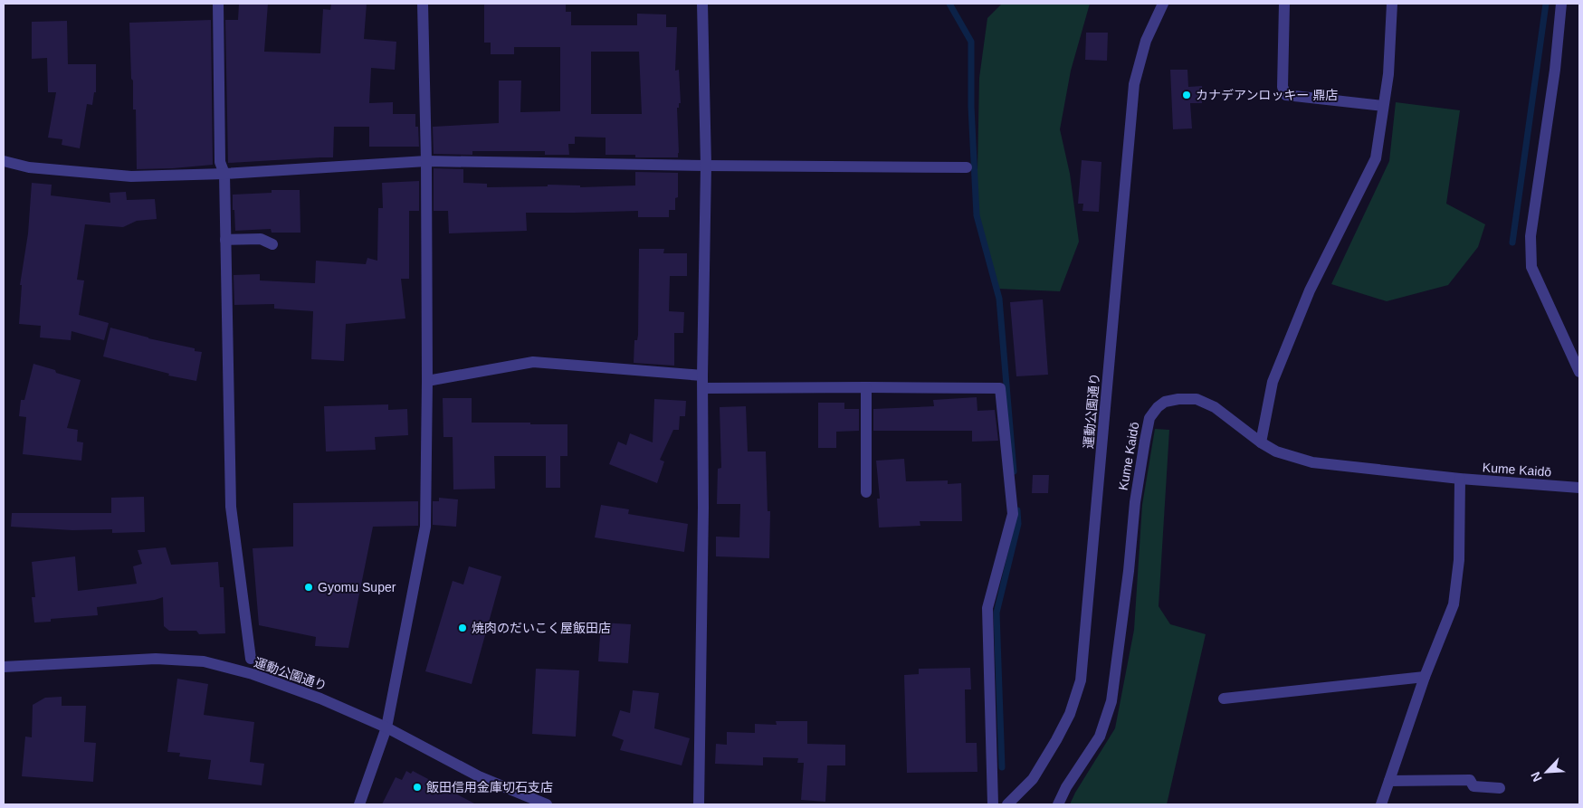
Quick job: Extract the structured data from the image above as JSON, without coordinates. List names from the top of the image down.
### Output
{
  "streets": {
    "street": ["運動公園通り", "Kume Kaidō"]
  },
  "places": [
    "カナデアンロッキー 鼎店",
    "Gyomu Super",
    "焼肉のだいこく屋飯田店",
    "飯田信用金庫切石支店"
  ],
  "north": "bottom left"
}
